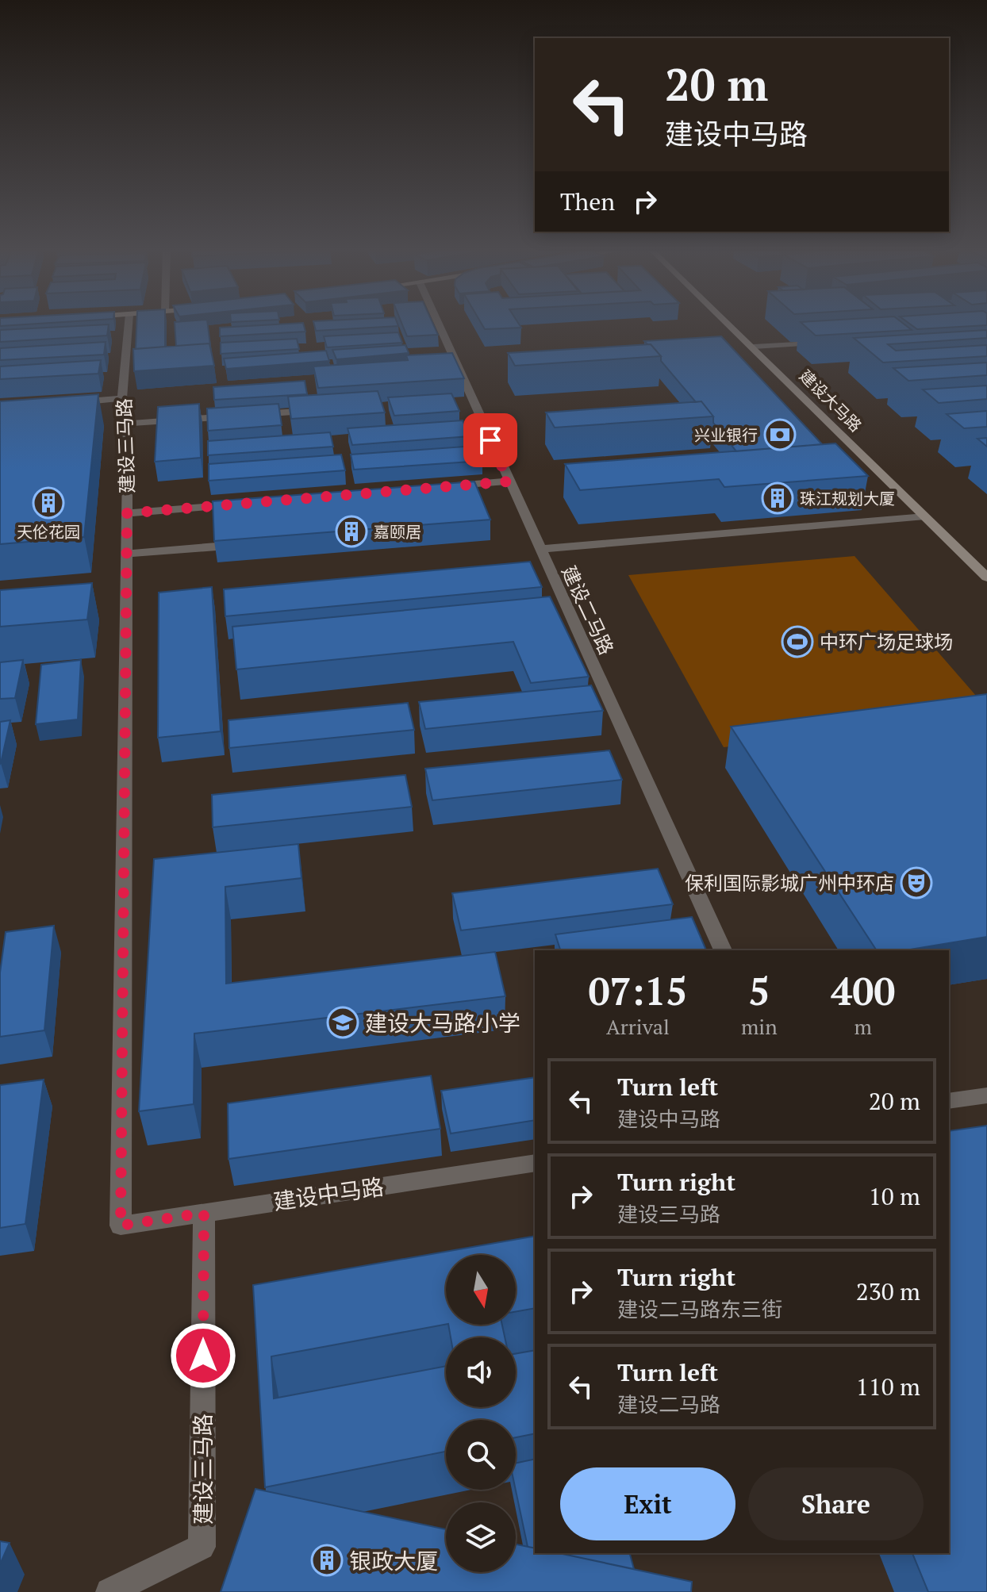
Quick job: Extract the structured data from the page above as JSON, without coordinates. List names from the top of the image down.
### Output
{
  "streets": {
    "street": [
      "建设大马路",
      "建设三马路",
      "建设二马路",
      "建设中马路"
    ]
  },
  "crossings": [
    ["建设三马路", "建设中马路"]
  ],
  "places": {
    "bank": ["兴业银行"],
    "building": [
      "珠江规划大厦",
      "天伦花园",
      "嘉颐居",
      "银政大厦"
    ],
    "sports": ["中环广场足球场"],
    "theatre": ["保利国际影城广州中环店"],
    "school or university": ["建设大马路小学"]
  },
  "north": "bottom",
  "page": {
    "turn": ["20 m", "建设中马路"],
    "then": "Then",
    "eta": [
      "07:15",
      "Arrival",
      "5",
      "min",
      "400",
      "m"
    ],
    "list": [
      {
        "name": "Turn left",
        "note": "建设中马路",
        "value": "20 m"
      },
      {
        "name": "Turn right",
        "note": "建设三马路",
        "value": "10 m"
      },
      {
        "name": "Turn right",
        "note": "建设二马路东三街",
        "value": "230 m"
      },
      {
        "name": "Turn left",
        "note": "建设二马路",
        "value": "110 m"
      }
    ],
    "buttons": ["Exit", "Share"]
  }
}
